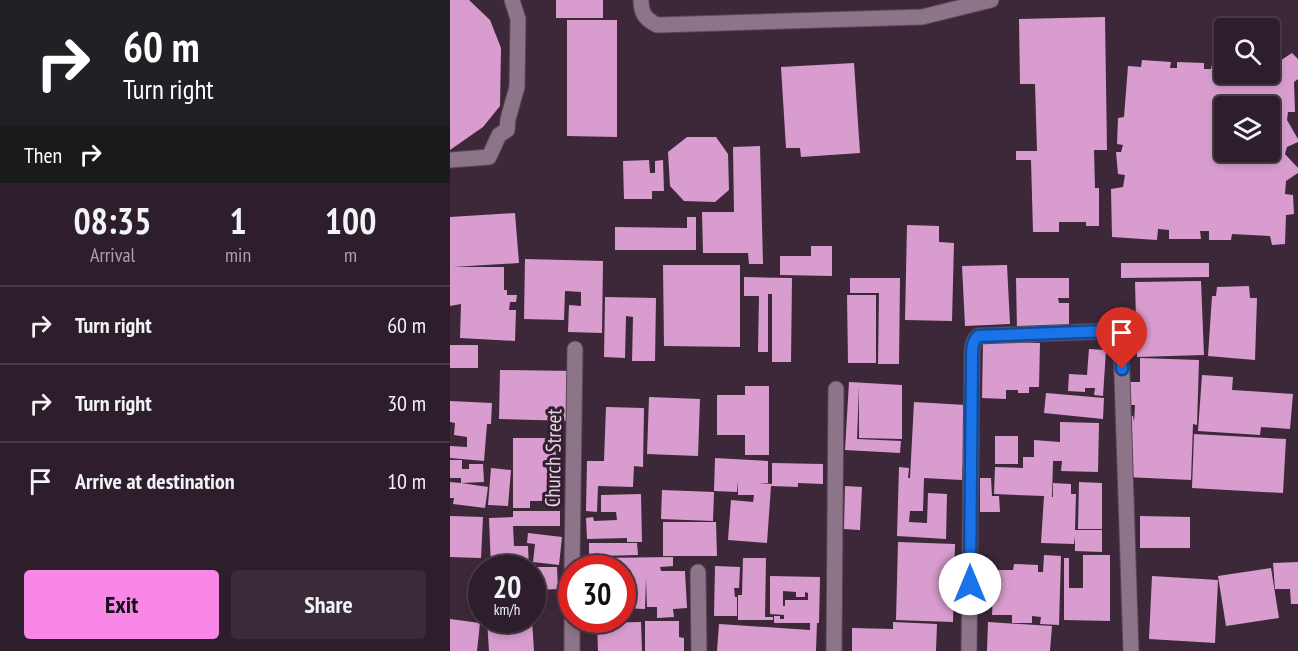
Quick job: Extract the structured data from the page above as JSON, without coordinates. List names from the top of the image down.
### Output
{
  "streets": {
    "street": ["Church Street"]
  },
  "page": {
    "turn": ["60 m", "Turn right"],
    "then": "Then",
    "eta": [
      "08:35",
      "Arrival",
      "1",
      "min",
      "100",
      "m"
    ],
    "list": [
      {
        "name": "Turn right",
        "value": "60 m"
      },
      {
        "name": "Turn right",
        "value": "30 m"
      },
      {
        "name": "Arrive at destination",
        "value": "10 m"
      }
    ],
    "speed": "20 km/h",
    "limit": "30",
    "buttons": ["Exit", "Share"]
  }
}
